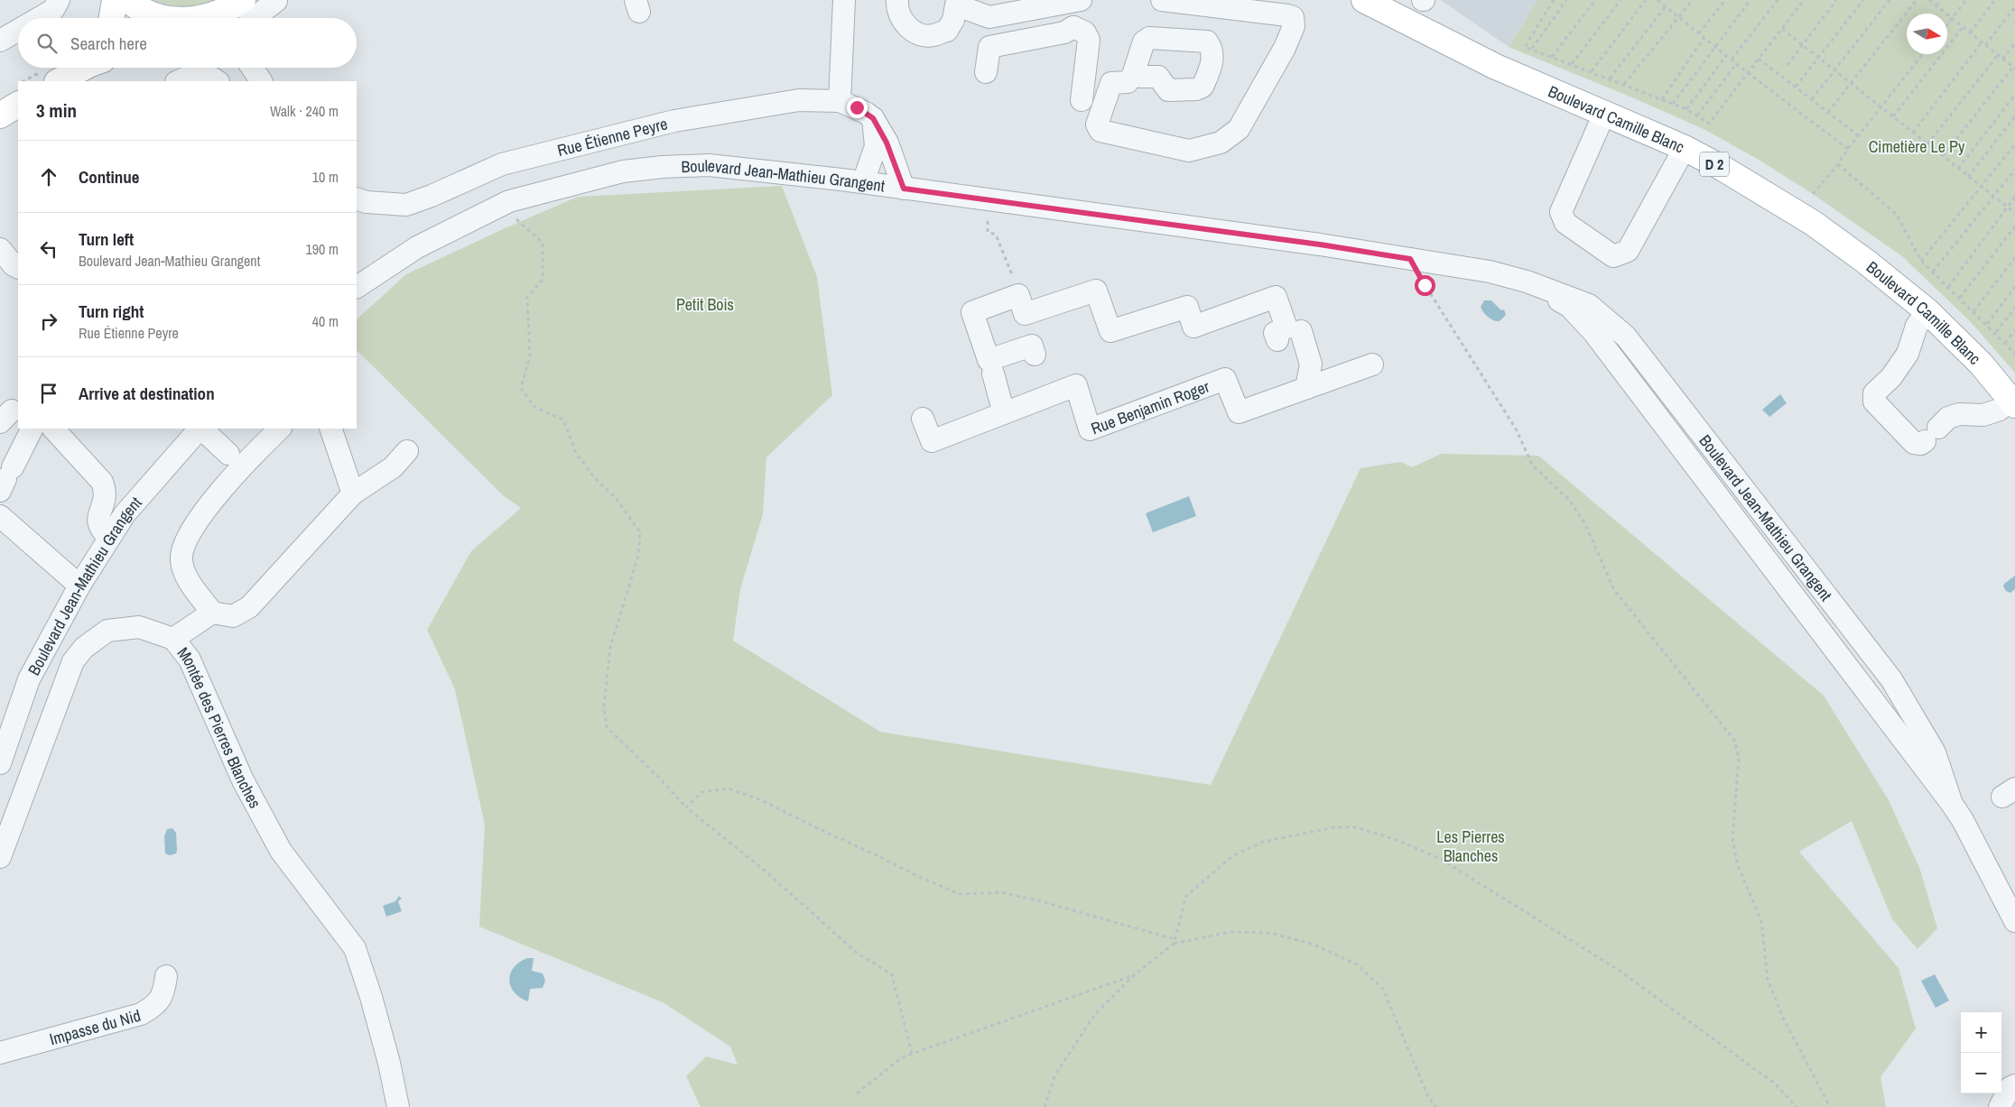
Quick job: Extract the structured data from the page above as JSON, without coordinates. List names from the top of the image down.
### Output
{
  "streets": {
    "main road": ["Boulevard Camille Blanc", "D 2"],
    "street": [
      "Rue Étienne Peyre",
      "Boulevard Jean-Mathieu Grangent",
      "Rue Benjamin Roger",
      "Montée des Pierres Blanches",
      "Impasse du Nid"
    ]
  },
  "parks": ["Cimetière Le Py", "Petit Bois", "Les Pierres Blanches"],
  "north": "right",
  "page": {
    "search": "Search here",
    "heading": ["3 min", "Walk · 240 m"],
    "list": [
      ["Continue", "10 m"],
      ["Turn left", "Boulevard Jean-Mathieu Grangent", "190 m"],
      ["Turn right", "Rue Étienne Peyre", "40 m"],
      "Arrive at destination"
    ],
    "map_buttons": ["+", "−"]
  }
}
